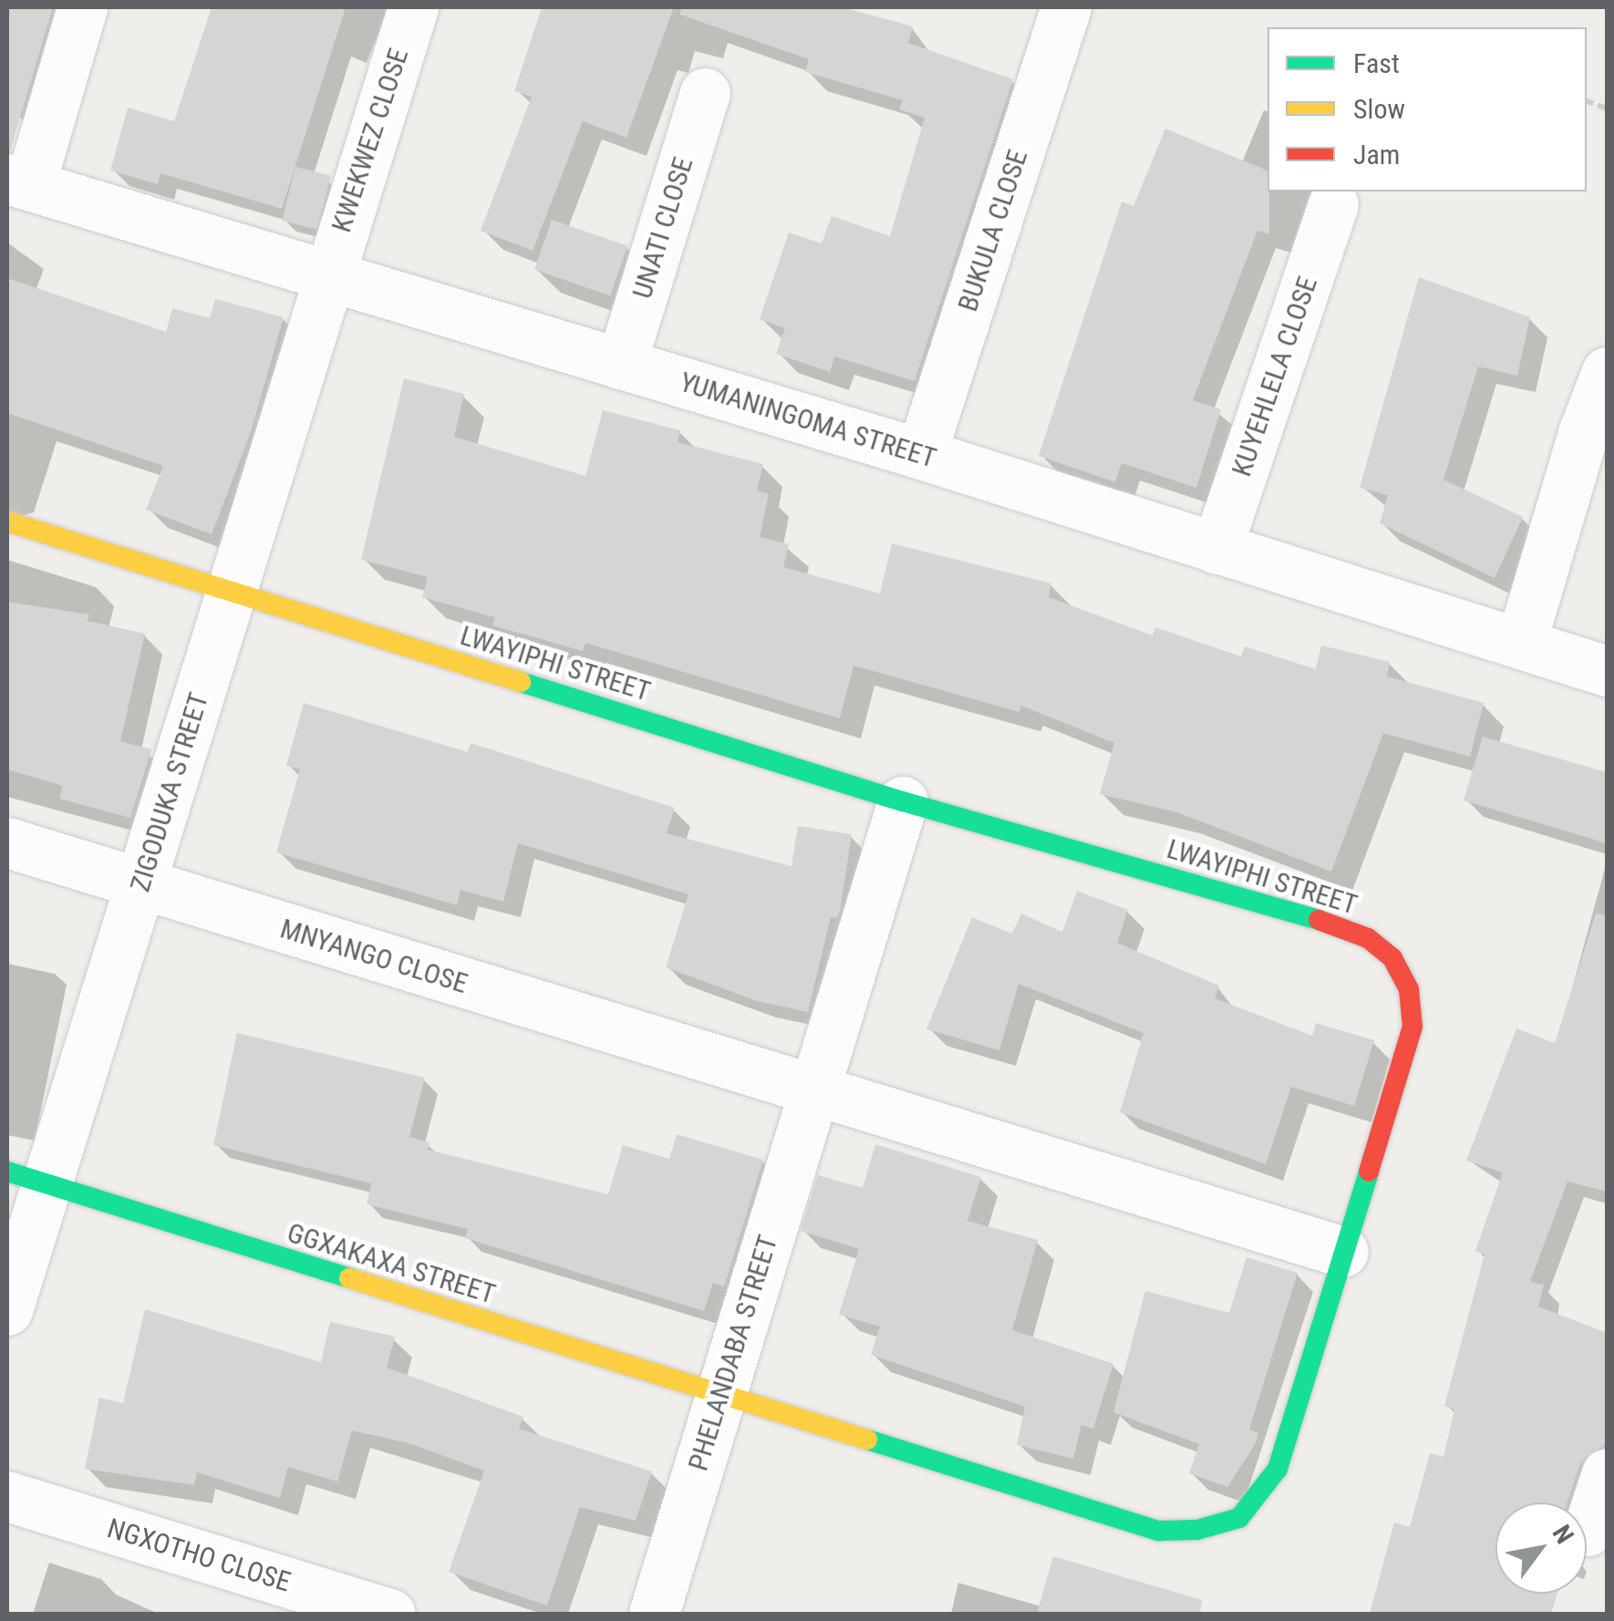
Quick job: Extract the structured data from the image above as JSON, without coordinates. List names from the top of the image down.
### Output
{
  "streets": {
    "street": [
      "KWEKWEZ CLOSE",
      "UNATI CLOSE",
      "BUKULA CLOSE",
      "KUYEHLELA CLOSE",
      "YUMANINGOMA STREET",
      "LWAYIPHI STREET",
      "ZIGODUKA STREET",
      "MNYANGO CLOSE",
      "GGXAKAXA STREET",
      "PHELANDABA STREET",
      "NGXOTHO CLOSE"
    ]
  },
  "crossings": [
    ["KWEKWEZ CLOSE", "YUMANINGOMA STREET"],
    ["KWEKWEZ CLOSE", "ZIGODUKA STREET"],
    ["UNATI CLOSE", "YUMANINGOMA STREET"],
    ["BUKULA CLOSE", "YUMANINGOMA STREET"],
    ["KUYEHLELA CLOSE", "YUMANINGOMA STREET"],
    ["YUMANINGOMA STREET", "ZIGODUKA STREET"],
    ["LWAYIPHI STREET", "ZIGODUKA STREET"],
    ["LWAYIPHI STREET", "GGXAKAXA STREET"],
    ["LWAYIPHI STREET", "PHELANDABA STREET"],
    ["ZIGODUKA STREET", "MNYANGO CLOSE"],
    ["ZIGODUKA STREET", "GGXAKAXA STREET"],
    ["MNYANGO CLOSE", "PHELANDABA STREET"],
    ["GGXAKAXA STREET", "PHELANDABA STREET"]
  ],
  "legend": ["Fast", "Slow", "Jam"],
  "north": "top right"
}
